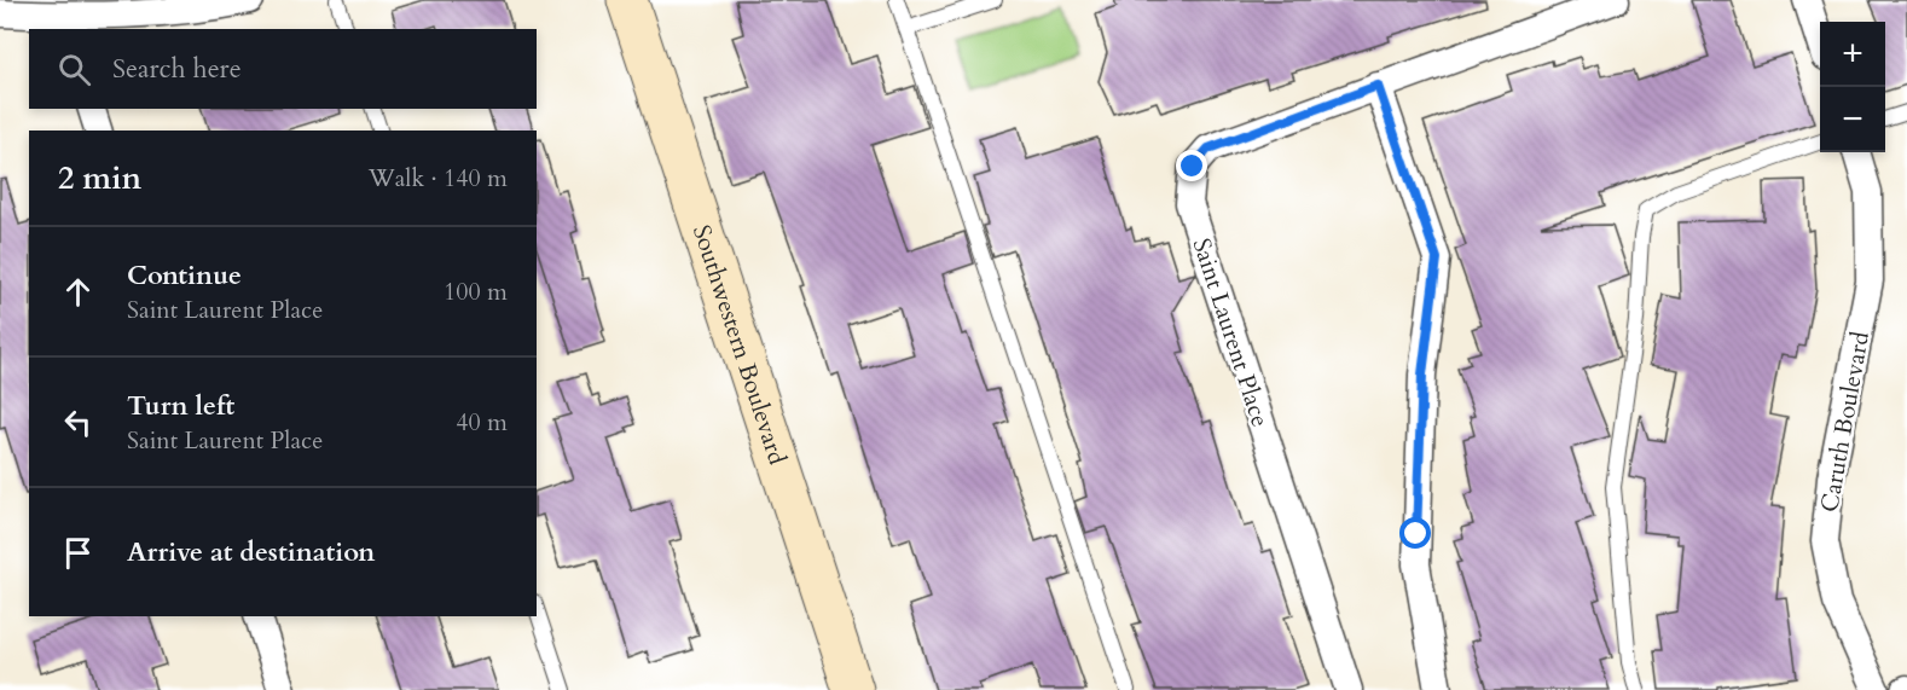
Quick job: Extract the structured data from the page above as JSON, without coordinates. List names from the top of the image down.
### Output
{
  "streets": {
    "street": ["Saint Laurent Place", "Southwestern Boulevard", "Caruth Boulevard"]
  },
  "page": {
    "map_buttons": ["+", "−"],
    "search": "Search here",
    "heading": ["2 min", "Walk · 140 m"],
    "list": [
      ["Continue", "Saint Laurent Place", "100 m"],
      ["Turn left", "Saint Laurent Place", "40 m"],
      "Arrive at destination"
    ]
  }
}
